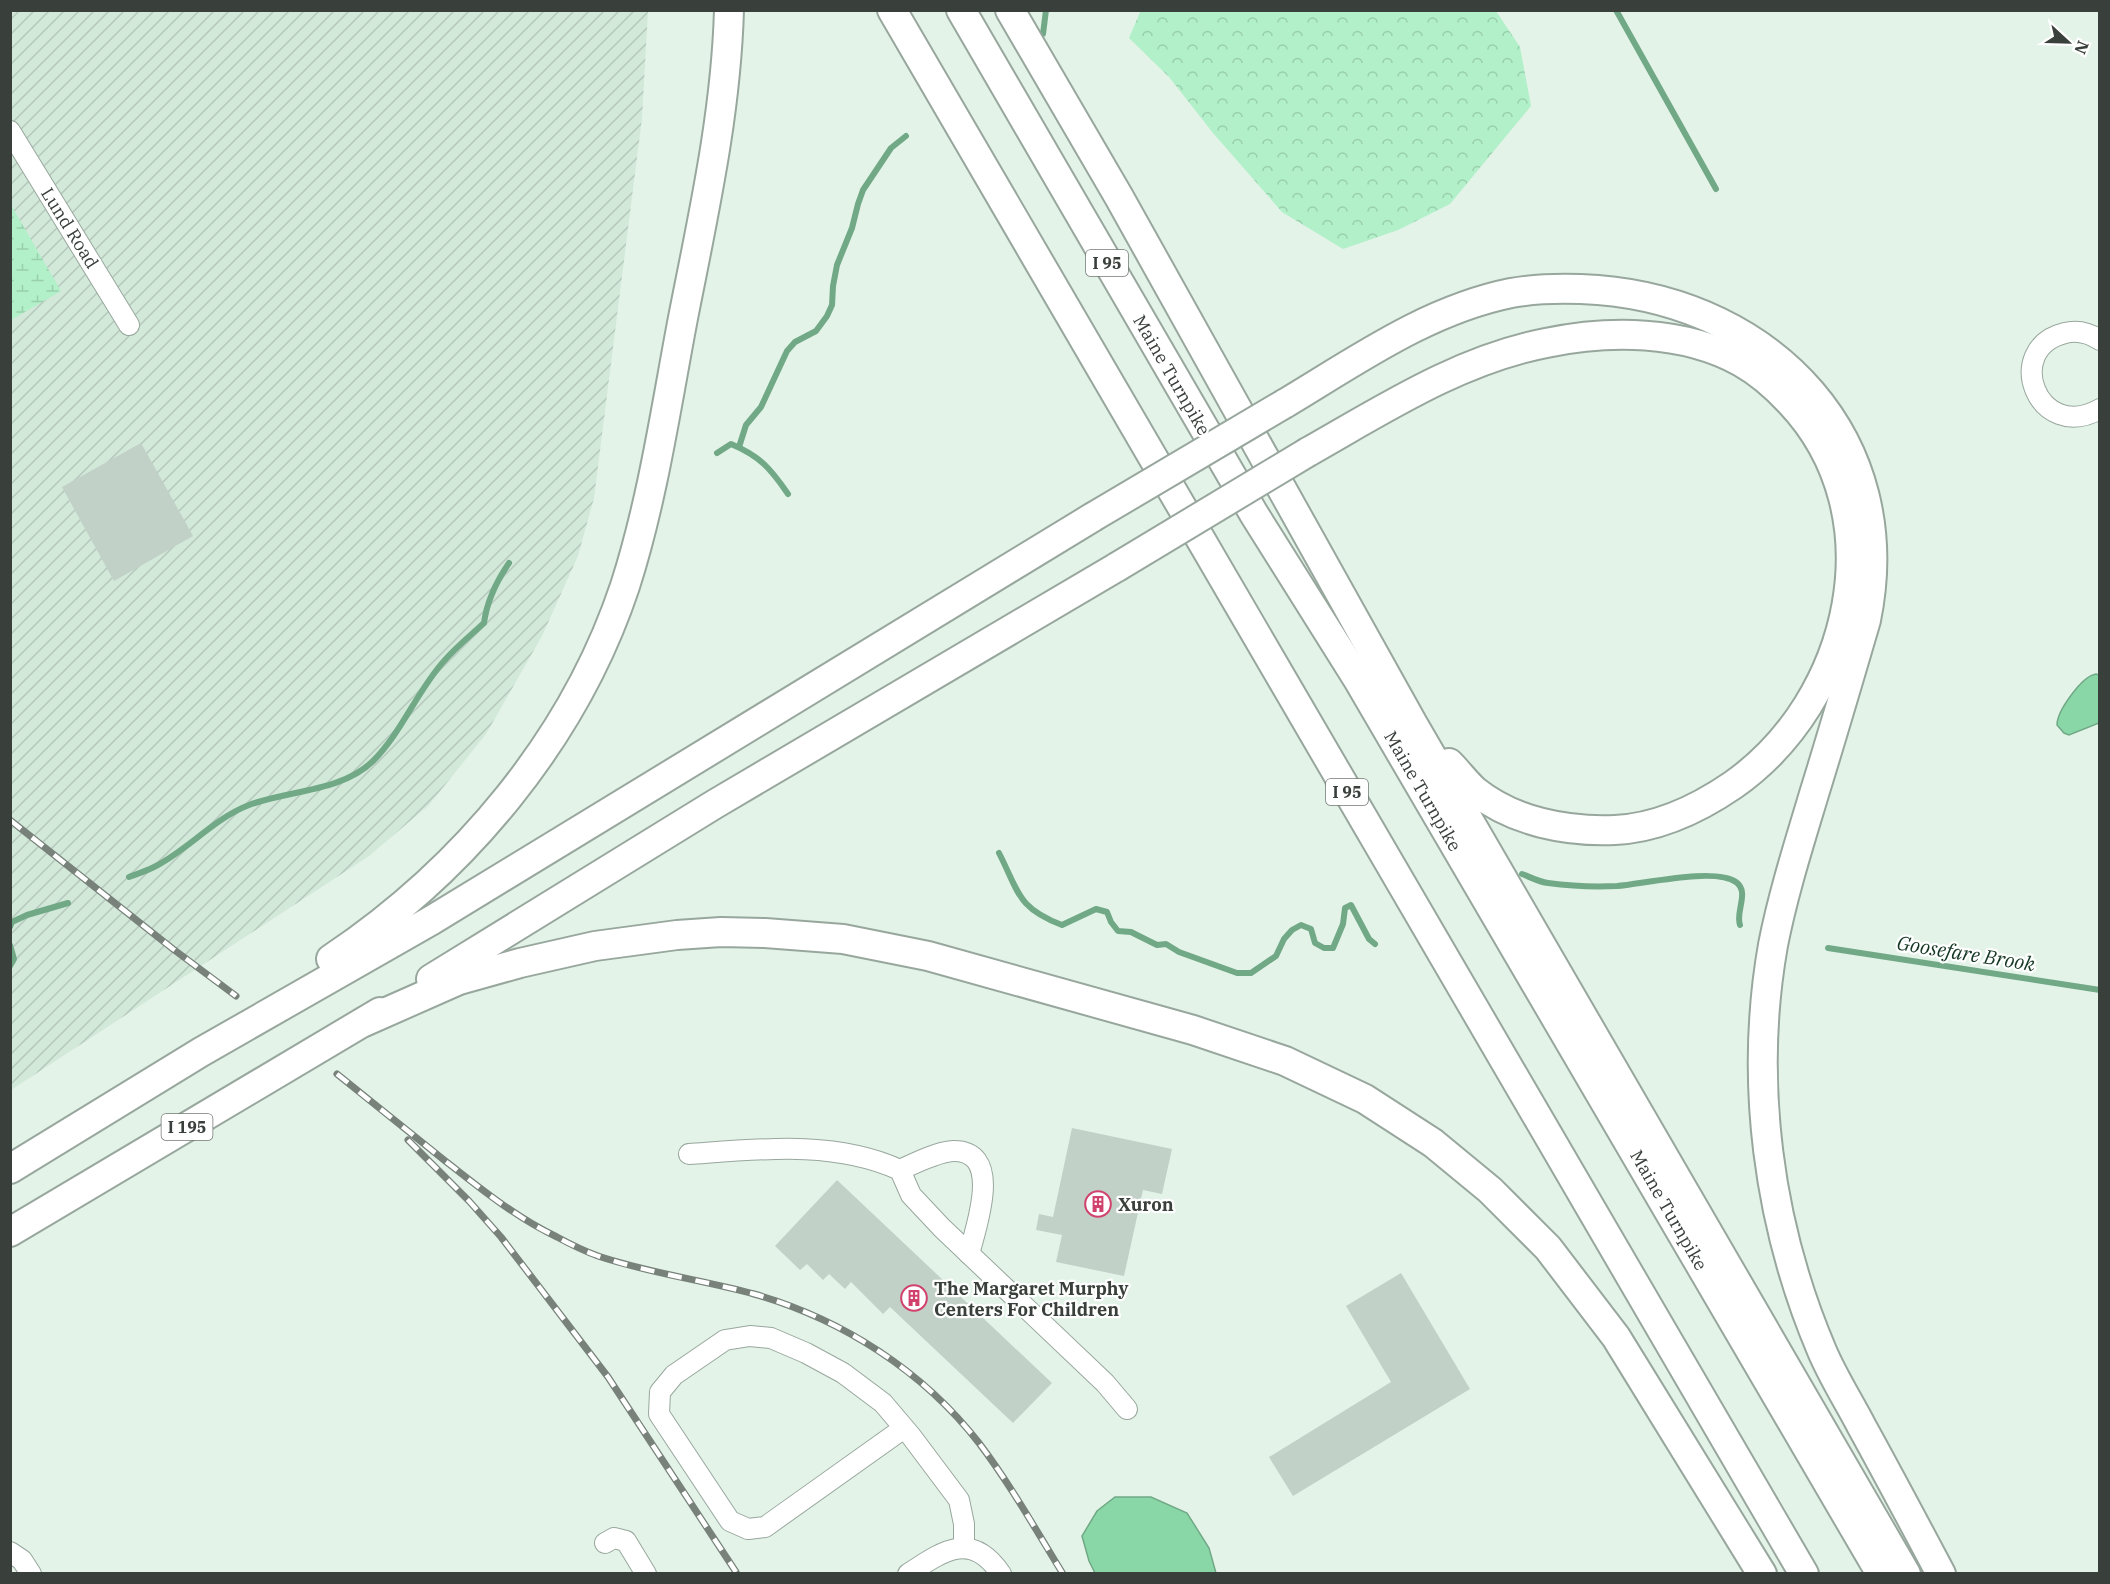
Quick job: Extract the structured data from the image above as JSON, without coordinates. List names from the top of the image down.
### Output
{
  "streets": {
    "highway": ["I 95", "Maine Turnpike", "I 195"],
    "street": ["Lund Road"]
  },
  "water": ["Goosefare Brook"],
  "places": {
    "building": ["Xuron", "The Margaret Murphy Centers For Children"]
  },
  "north": "right"
}
